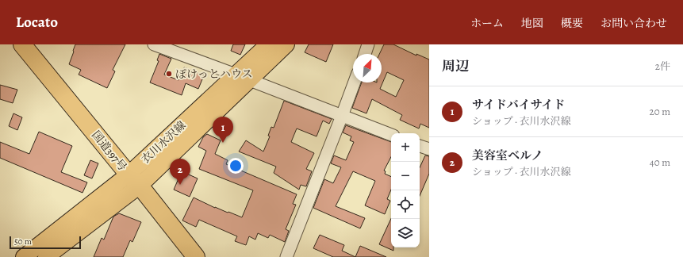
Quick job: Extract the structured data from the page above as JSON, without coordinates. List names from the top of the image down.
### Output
{
  "streets": {
    "highway": ["国道397号"],
    "main road": ["衣川水沢線"]
  },
  "crossings": [
    ["衣川水沢線", "国道397号"]
  ],
  "places": ["ぽけっとハウス"],
  "scale_bar": "50 m",
  "north": "top right",
  "page": {
    "header": "Locato",
    "nav": [
      "ホーム",
      "地図",
      "概要",
      "お問い合わせ"
    ],
    "heading": ["周辺", "2件"],
    "list": [
      {
        "mark": "1",
        "name": "サイドバイサイド",
        "note": "ショップ · 衣川水沢線",
        "value": "20 m"
      },
      {
        "mark": "2",
        "name": "美容室ベルノ",
        "note": "ショップ · 衣川水沢線",
        "value": "40 m"
      }
    ],
    "pins": ["1", "2"],
    "map_buttons": ["+", "−"],
    "scale": "50 m"
  }
}
